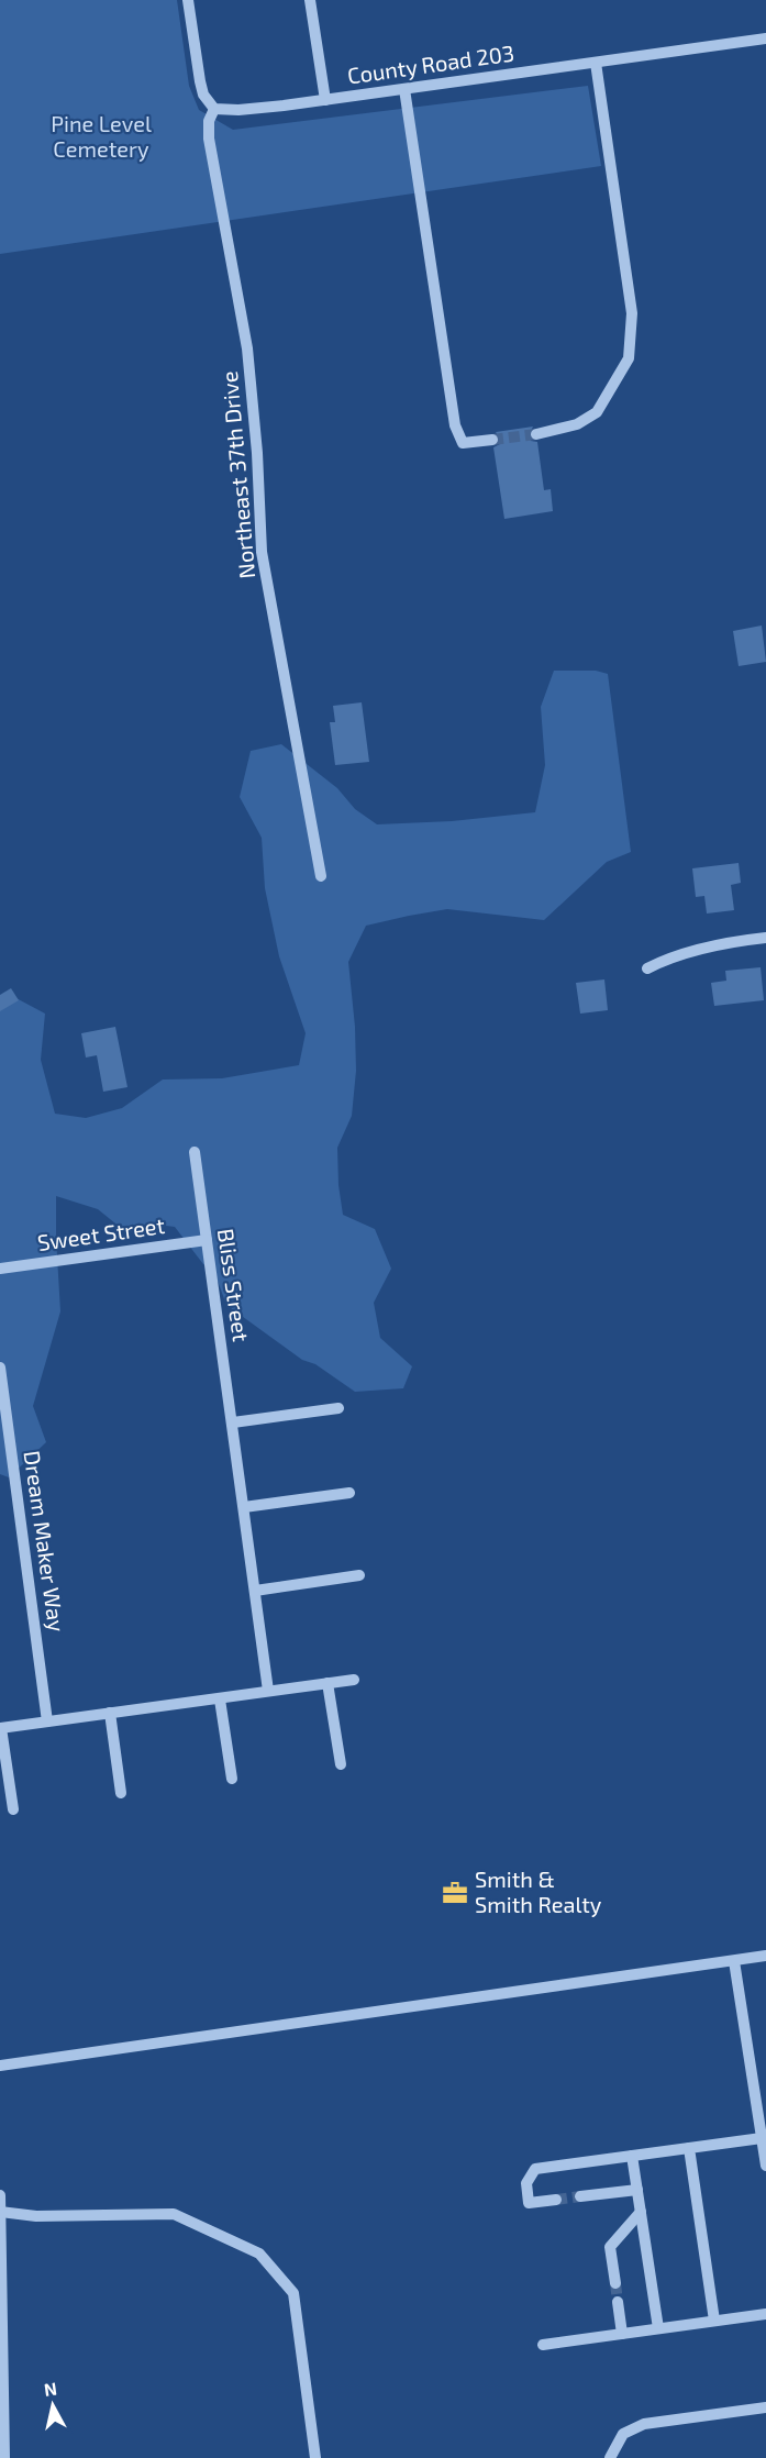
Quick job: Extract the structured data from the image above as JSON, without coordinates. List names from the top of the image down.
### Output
{
  "streets": {
    "street": [
      "County Road 203",
      "Northeast 37th Drive",
      "Sweet Street",
      "Bliss Street",
      "Dream Maker Way"
    ]
  },
  "crossings": [
    ["County Road 203", "Northeast 37th Drive"],
    ["Sweet Street", "Bliss Street"]
  ],
  "parks": ["Pine Level Cemetery"],
  "places": {
    "office": ["Smith & Smith Realty"]
  },
  "north": "top"
}
